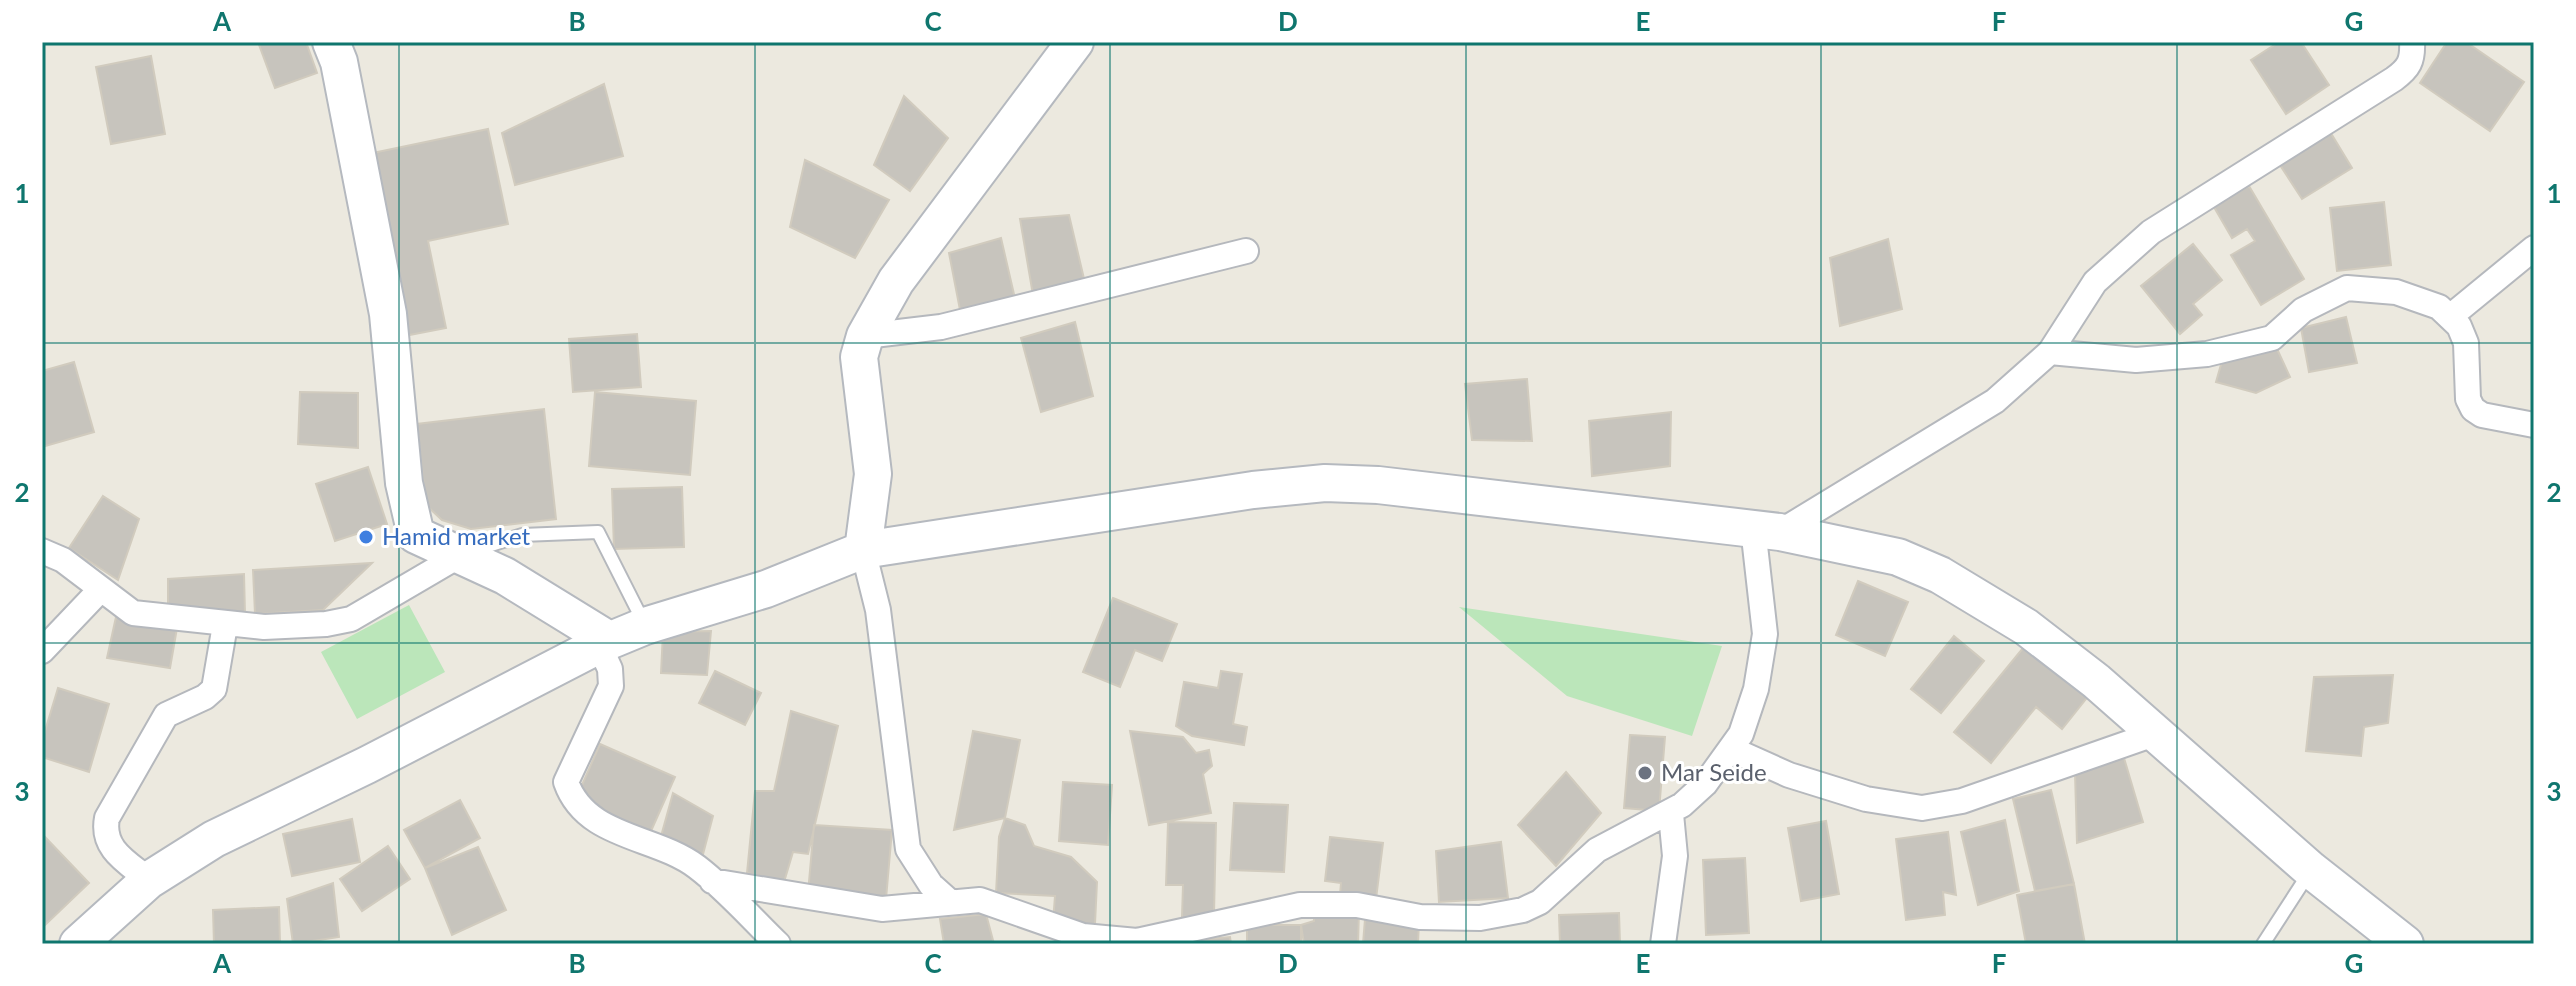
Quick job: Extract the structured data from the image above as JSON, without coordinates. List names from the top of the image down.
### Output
{
  "places": ["Hamid market", "Mar Seide"],
  "grid": {
    "columns": [
      "A",
      "B",
      "C",
      "D",
      "E",
      "F",
      "G"
    ],
    "rows": ["1", "2", "3"]
  }
}
